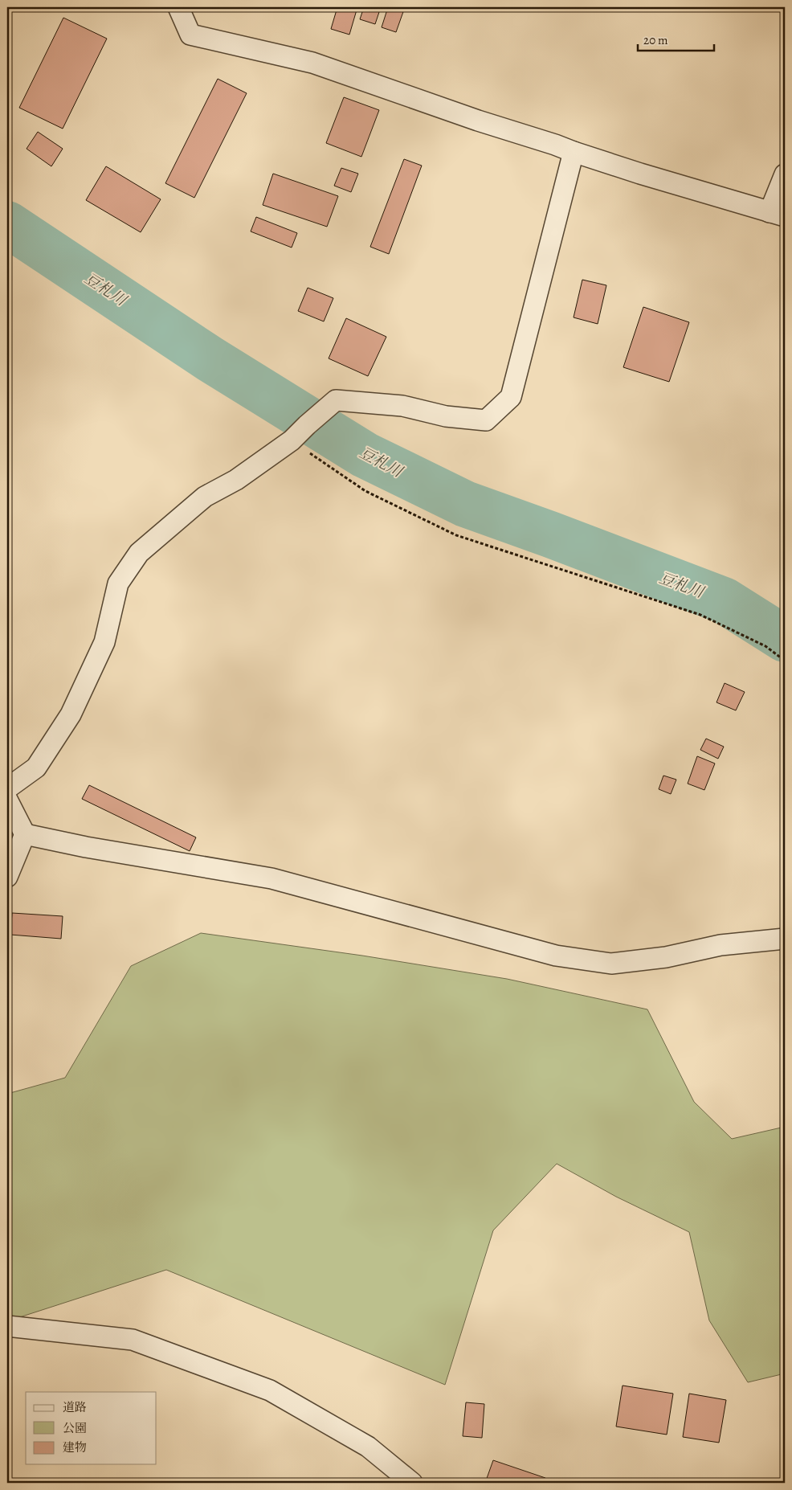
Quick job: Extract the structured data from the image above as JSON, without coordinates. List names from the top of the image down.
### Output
{
  "water": ["豆札川"],
  "legend": ["道路", "公園", "建物"],
  "scale_bar": "20 m"
}
